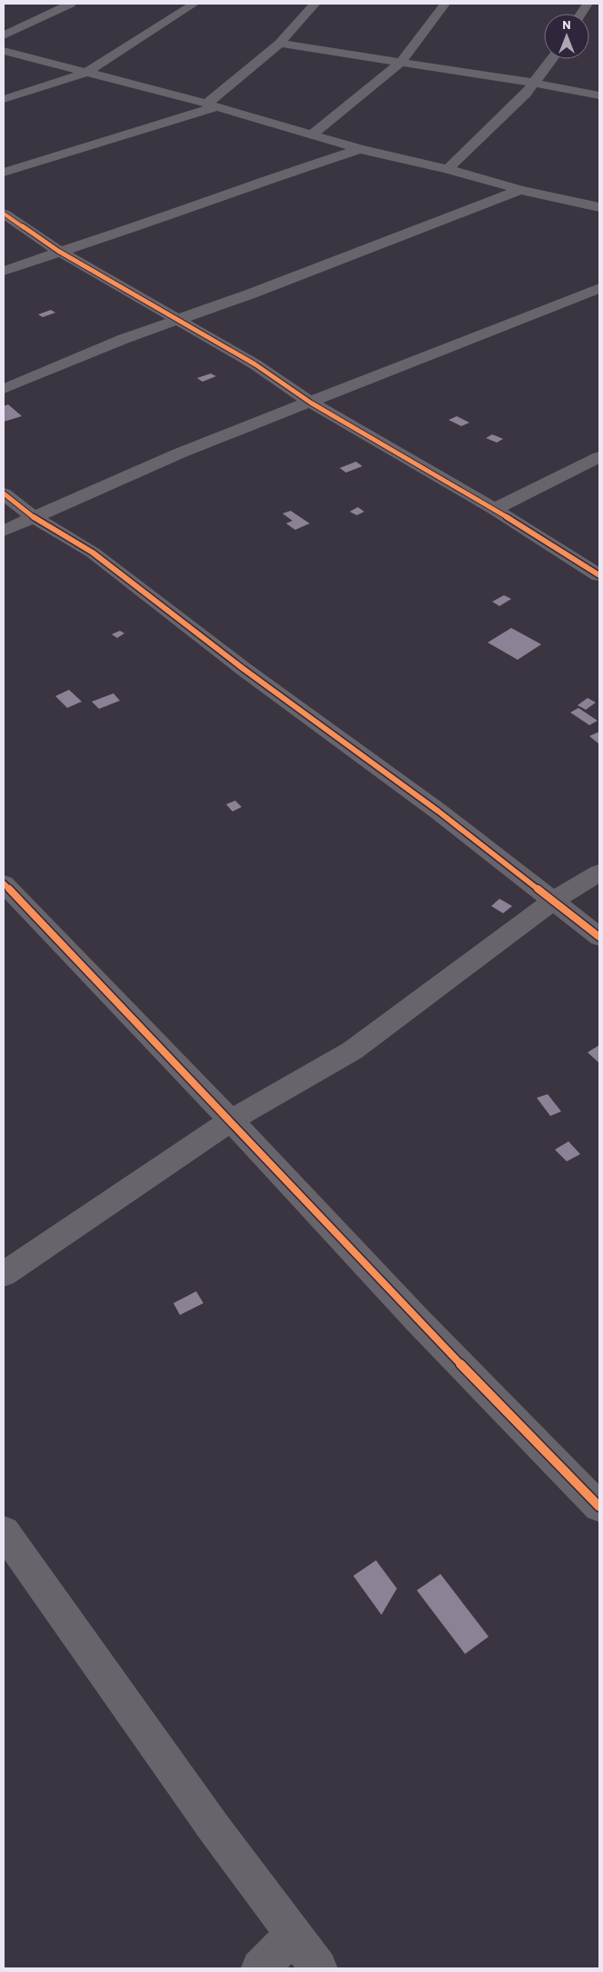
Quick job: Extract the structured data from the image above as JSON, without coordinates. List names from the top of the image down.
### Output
{
  "north": "top"
}
